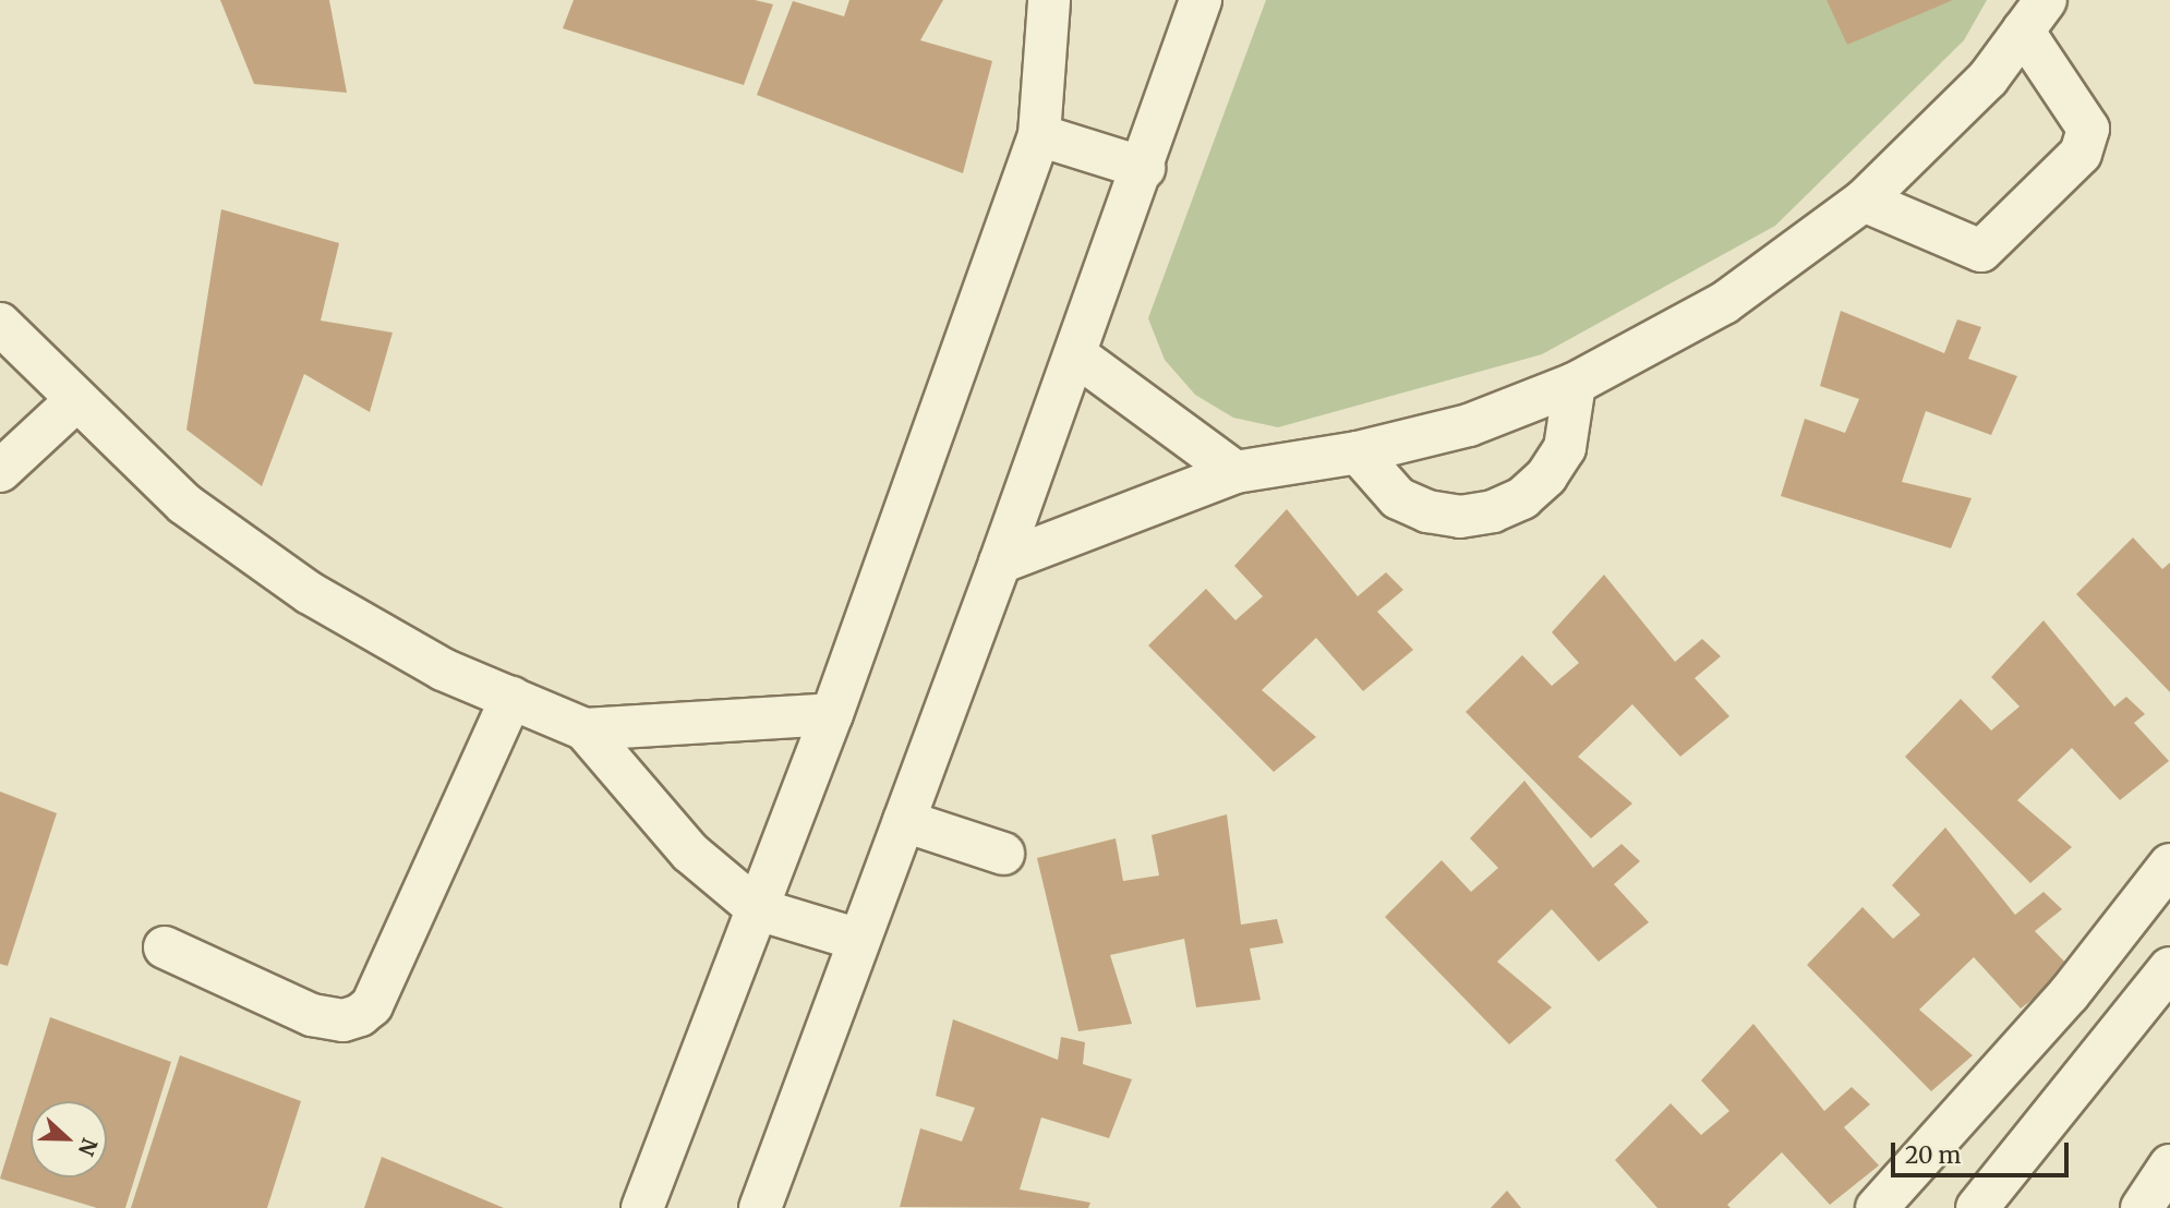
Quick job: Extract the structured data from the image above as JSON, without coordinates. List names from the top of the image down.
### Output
{
  "scale_bar": "20 m",
  "north": "right"
}
